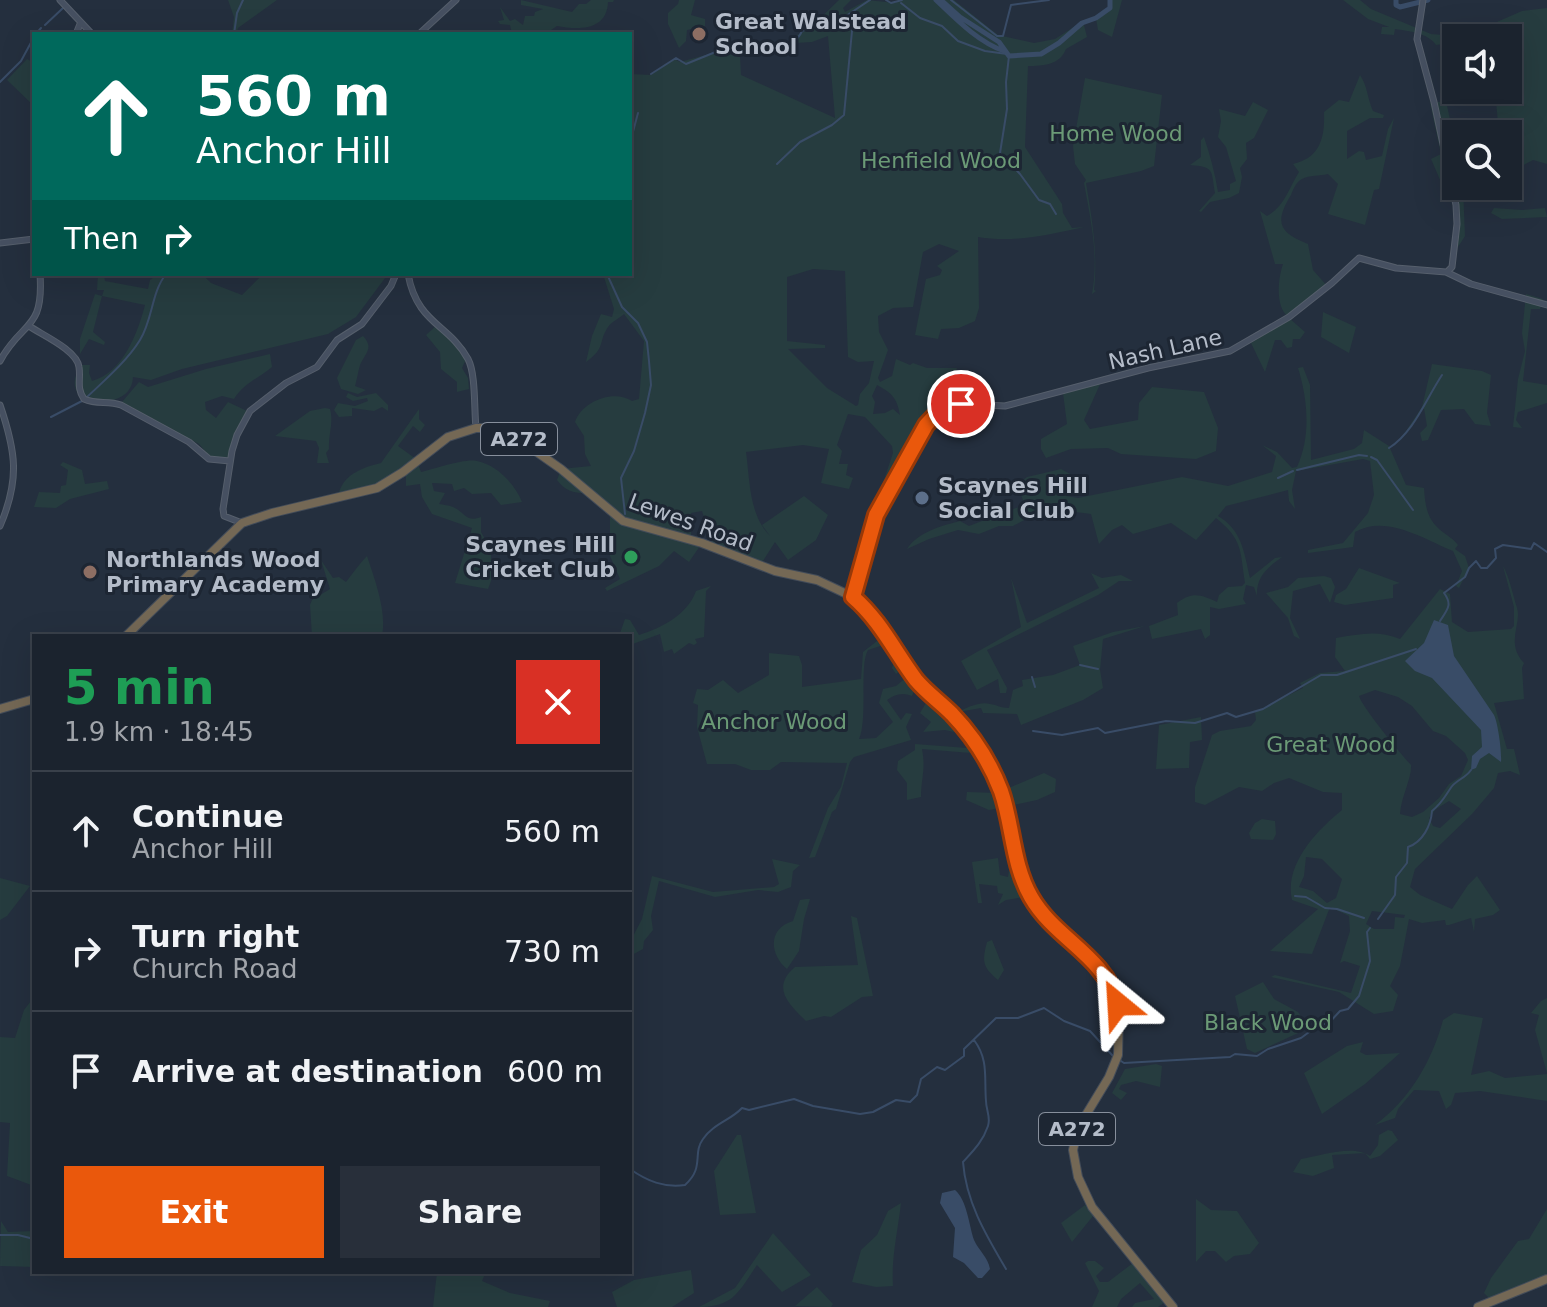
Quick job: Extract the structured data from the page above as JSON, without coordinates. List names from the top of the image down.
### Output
{
  "streets": {
    "highway": ["A272", "Lewes Road"],
    "street": ["Nash Lane"]
  },
  "crossings": [
    ["Nash Lane", "A272"],
    ["Nash Lane", "Lewes Road"],
    ["A272", "Lewes Road"]
  ],
  "parks": [
    "Home Wood",
    "Henfield Wood",
    "Anchor Wood",
    "Great Wood",
    "Black Wood"
  ],
  "places": [
    "Great Walstead School",
    "Scaynes Hill Social Club",
    "Scaynes Hill Cricket Club",
    "Northlands Wood Primary Academy"
  ],
  "page": {
    "turn": ["560 m", "Anchor Hill"],
    "then": "Then",
    "heading": ["5 min", "1.9 km · 18:45"],
    "list": [
      {
        "name": "Continue",
        "note": "Anchor Hill",
        "value": "560 m"
      },
      {
        "name": "Turn right",
        "note": "Church Road",
        "value": "730 m"
      },
      {
        "name": "Arrive at destination",
        "value": "600 m"
      }
    ],
    "buttons": ["Exit", "Share"]
  }
}
